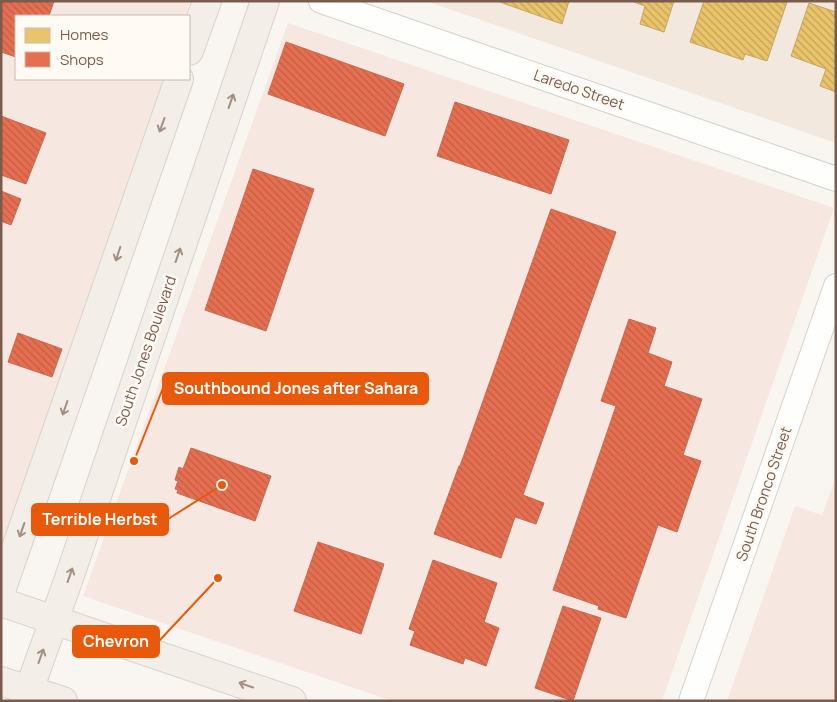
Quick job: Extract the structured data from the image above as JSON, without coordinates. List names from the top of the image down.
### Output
{
  "streets": {
    "main road": ["South Jones Boulevard"],
    "street": ["Laredo Street", "South Bronco Street"]
  },
  "places": ["Southbound Jones after Sahara", "Terrible Herbst", "Chevron"],
  "legend": ["Homes", "Shops"]
}
